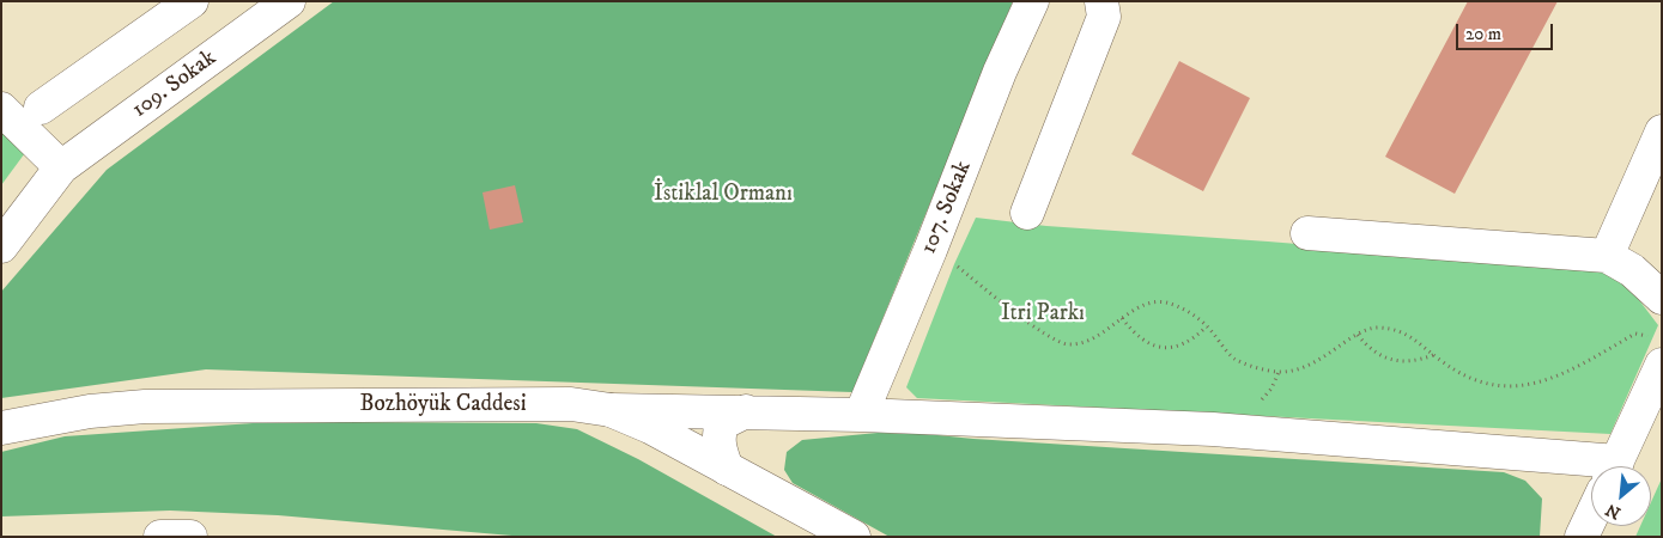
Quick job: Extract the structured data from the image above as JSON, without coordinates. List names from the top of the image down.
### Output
{
  "streets": {
    "street": ["109. Sokak", "107. Sokak", "Bozhöyük Caddesi"]
  },
  "parks": ["İstiklal Ormanı", "Itri Parkı"],
  "scale_bar": "20 m",
  "north": "bottom left"
}
